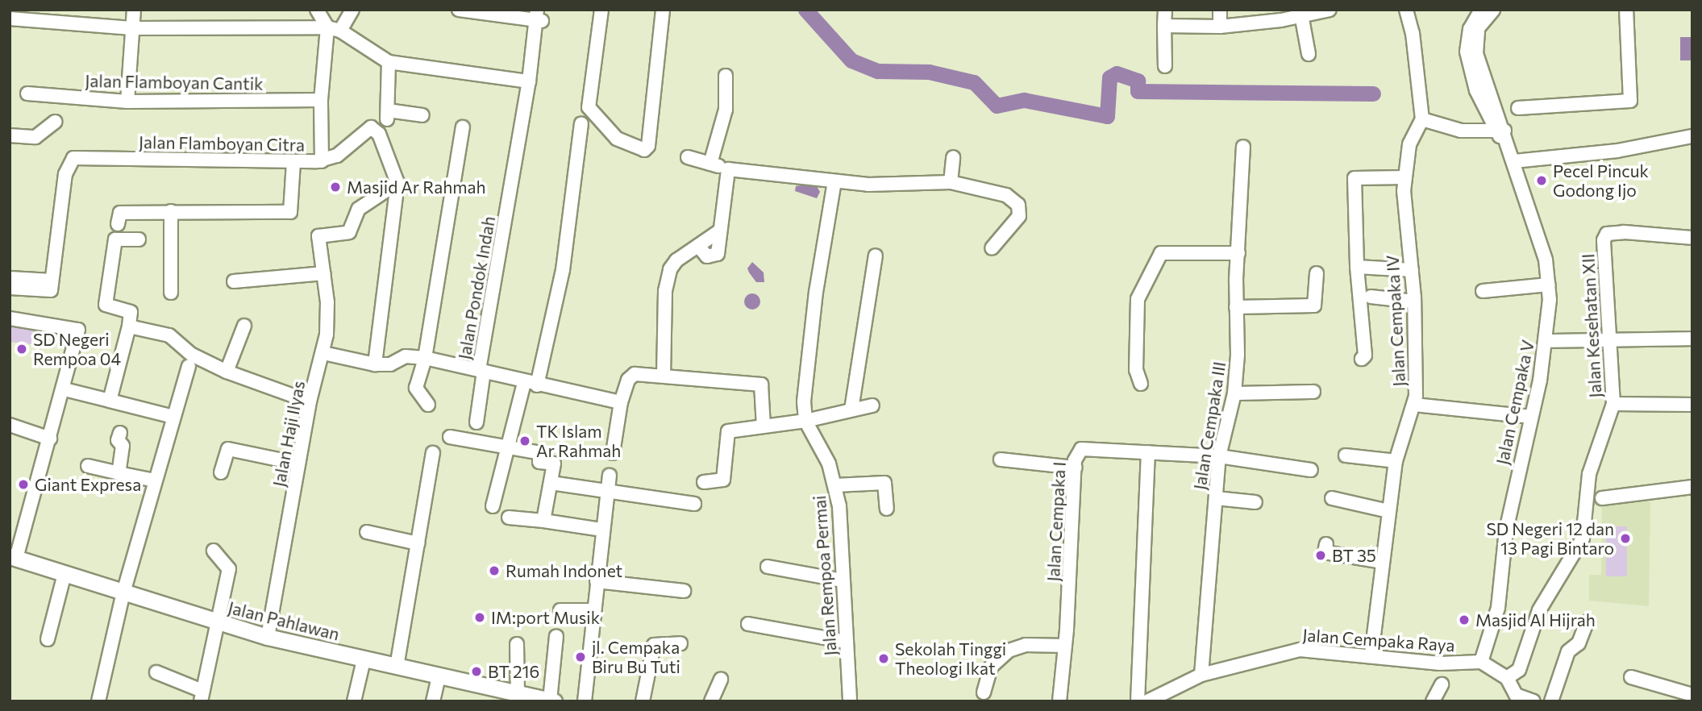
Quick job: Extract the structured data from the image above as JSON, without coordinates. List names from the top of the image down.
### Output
{
  "streets": {
    "main road": ["Jalan Pahlawan"],
    "street": [
      "Jalan Flamboyan Cantik",
      "Jalan Flamboyan Citra",
      "Jalan Pondok Indah",
      "Jalan Cempaka IV",
      "Jalan Kesehatan XII",
      "Jalan Cempaka V",
      "Jalan Cempaka III",
      "Jalan Haji Ilyas",
      "Jalan Cempaka I",
      "Jalan Rempoa Permai",
      "Jalan Cempaka Raya"
    ]
  },
  "crossings": [
    ["Jalan Flamboyan Cantik", "Jalan Flamboyan Citra"],
    ["Jalan Cempaka IV", "Jalan Cempaka Raya"],
    ["Jalan Cempaka V", "Jalan Cempaka Raya"],
    ["Jalan Cempaka III", "Jalan Cempaka I"],
    ["Jalan Cempaka III", "Jalan Cempaka Raya"],
    ["Jalan Haji Ilyas", "Jalan Pahlawan"]
  ],
  "places": [
    "Pecel Pincuk Godong Ijo",
    "Masjid Ar Rahmah",
    "SD Negeri Rempoa 04",
    "TK Islam Ar Rahmah",
    "Giant Expresa",
    "SD Negeri 12 dan 13 Pagi Bintaro",
    "BT 35",
    "Rumah Indonet",
    "IM:port Musik",
    "Masjid Al Hijrah",
    "jl. Cempaka Biru Bu Tuti",
    "Sekolah Tinggi Theologi Ikat",
    "BT 216"
  ]
}
